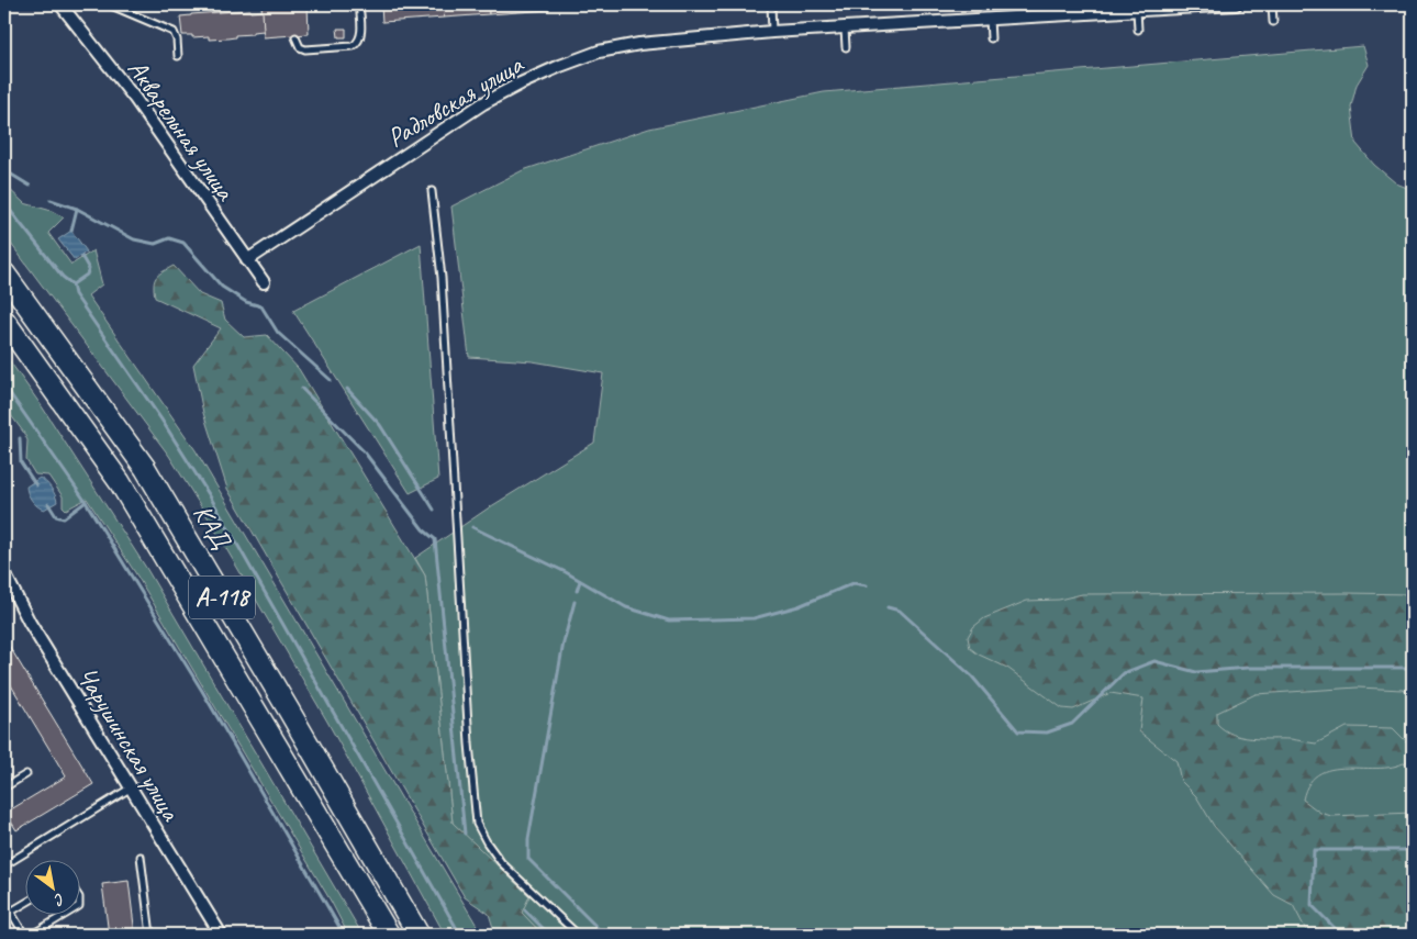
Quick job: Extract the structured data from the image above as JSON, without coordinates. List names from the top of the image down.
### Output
{
  "streets": {
    "highway": ["КАД", "А-118"],
    "street": ["Радловская улица", "Акварельная улица", "Чарушинская улица"]
  },
  "crossings": [
    ["Радловская улица", "Акварельная улица"]
  ],
  "north": "bottom right"
}
